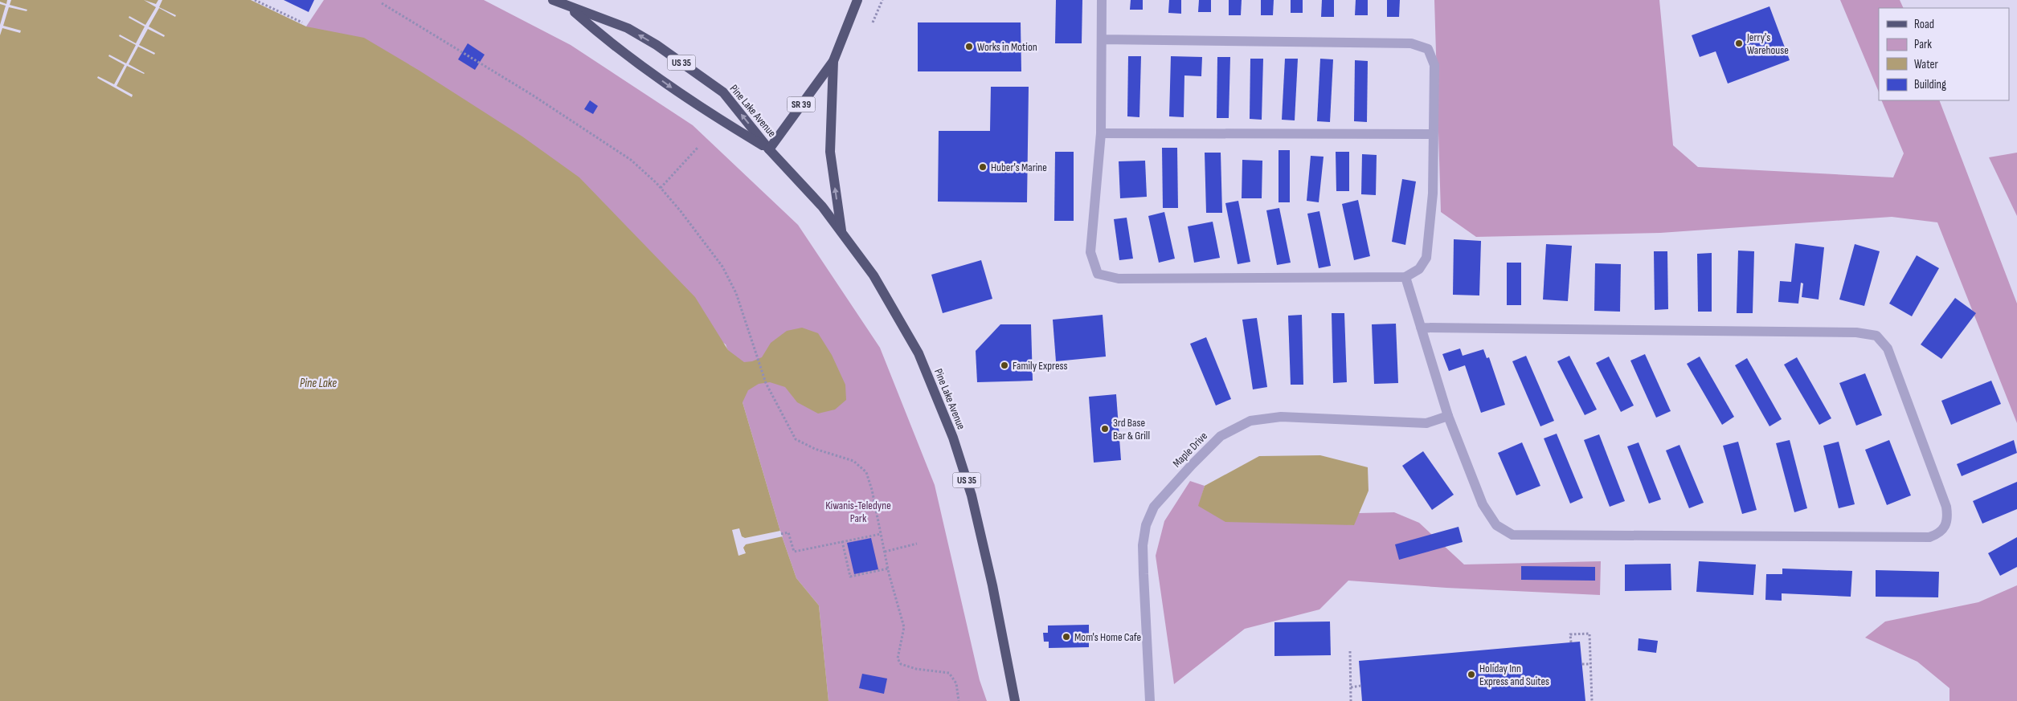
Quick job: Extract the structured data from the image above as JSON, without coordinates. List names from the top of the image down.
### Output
{
  "streets": {
    "main road": ["US 35", "SR 39", "Pine Lake Avenue"],
    "street": ["Maple Drive"]
  },
  "crossings": [
    ["SR 39", "Pine Lake Avenue"]
  ],
  "water": ["Pine Lake"],
  "parks": ["Kiwanis-Teledyne Park"],
  "places": [
    "Jerry's Warehouse",
    "Works in Motion",
    "Huber's Marine",
    "Family Express",
    "3rd Base Bar & Grill",
    "Mom's Home Cafe",
    "Holiday Inn Express and Suites"
  ],
  "legend": [
    "Road",
    "Park",
    "Water",
    "Building"
  ]
}
